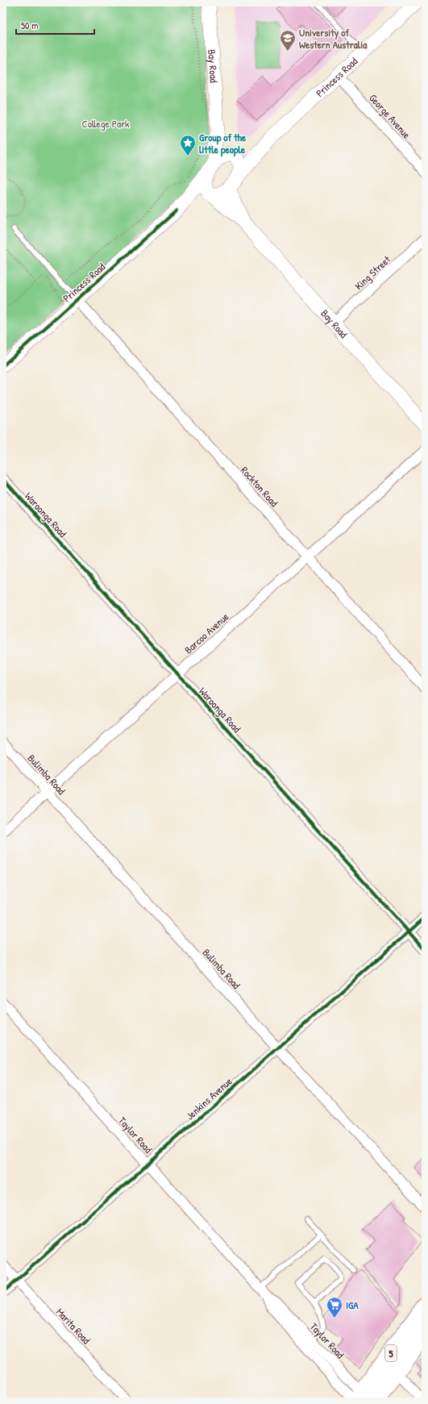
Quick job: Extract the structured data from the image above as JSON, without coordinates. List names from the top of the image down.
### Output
{
  "streets": {
    "highway": ["5"],
    "street": [
      "Bay Road",
      "Princess Road",
      "George Avenue",
      "King Street",
      "Rockton Road",
      "Waroonga Road",
      "Barcoo Avenue",
      "Bulimba Road",
      "Jenkins Avenue",
      "Taylor Road",
      "Marita Road"
    ]
  },
  "crossings": [
    ["Bay Road", "Princess Road"],
    ["Bay Road", "King Street"],
    ["Princess Road", "George Avenue"],
    ["Princess Road", "Rockton Road"],
    ["Rockton Road", "Barcoo Avenue"],
    ["Waroonga Road", "Barcoo Avenue"],
    ["Waroonga Road", "Jenkins Avenue"],
    ["Barcoo Avenue", "Bulimba Road"],
    ["Bulimba Road", "Jenkins Avenue"],
    ["Jenkins Avenue", "Taylor Road"],
    ["Jenkins Avenue", "Marita Road"],
    ["Taylor Road", "5"]
  ],
  "parks": ["College Park"],
  "places": {
    "school or university": ["University of Western Australia"],
    "place": ["Group of the little people"],
    "supermarket": ["IGA"]
  },
  "scale_bar": "50 m"
}
